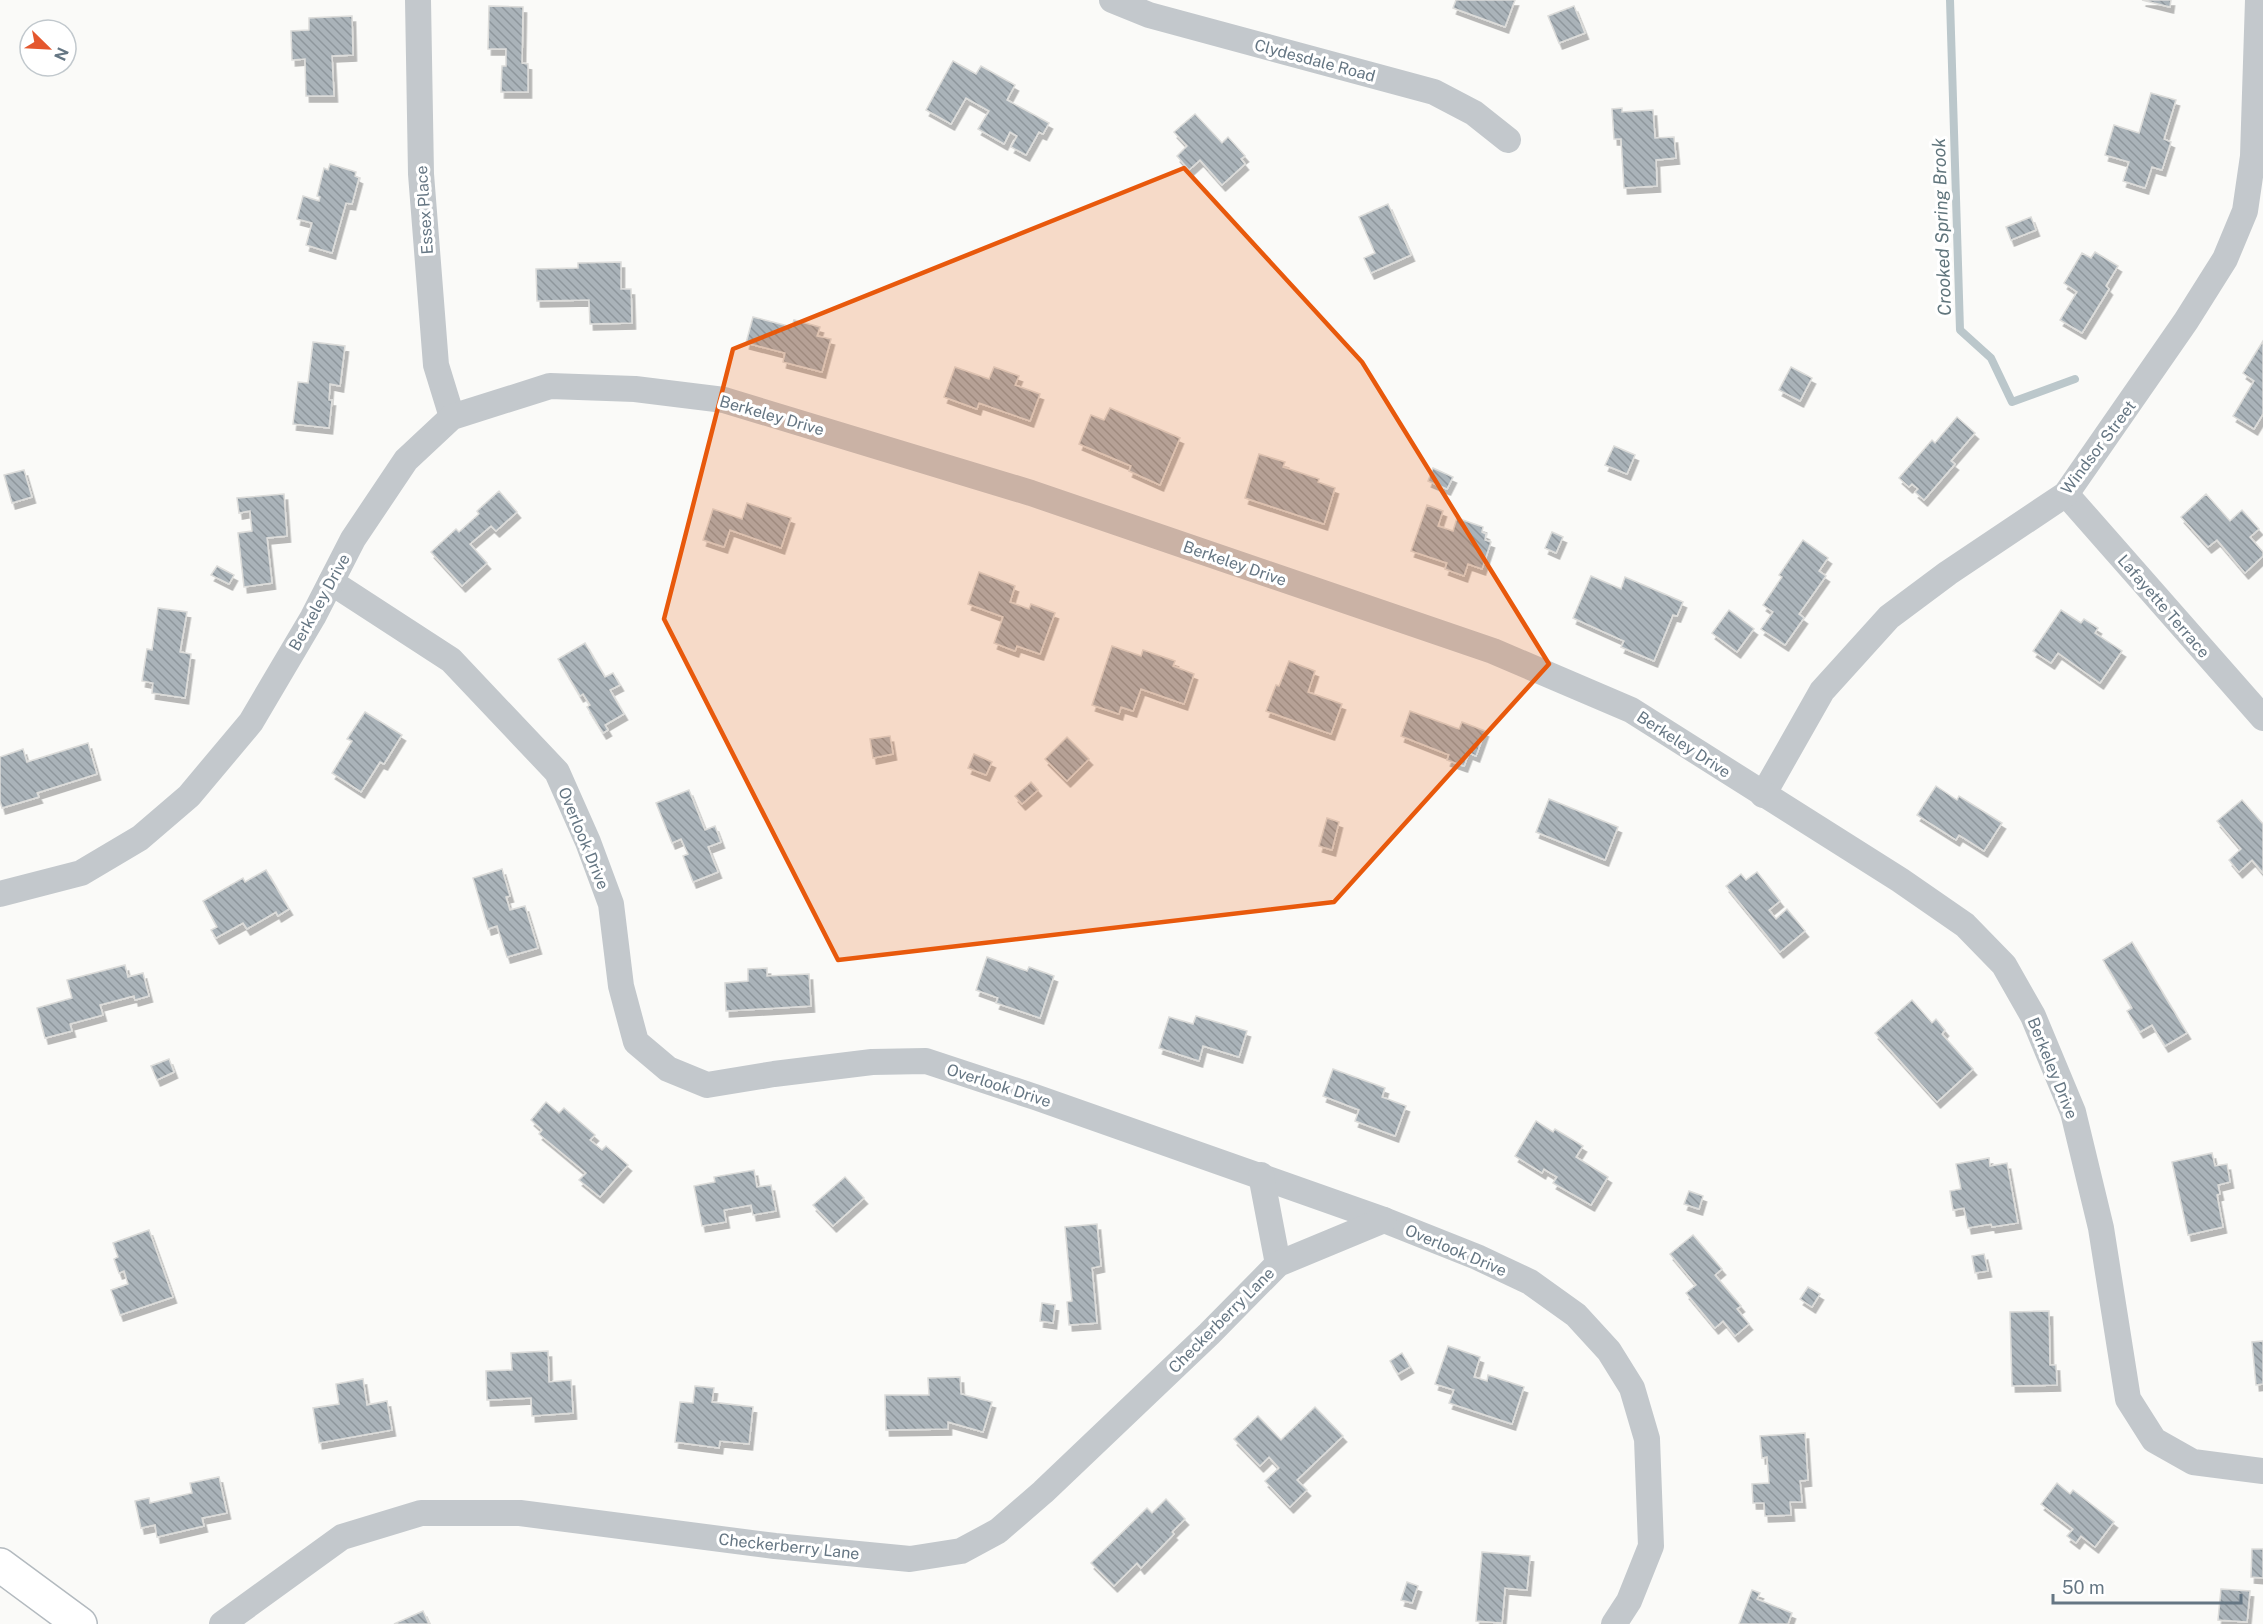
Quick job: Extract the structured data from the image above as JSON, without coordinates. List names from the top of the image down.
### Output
{
  "streets": {
    "street": [
      "Clydesdale Road",
      "Essex Place",
      "Berkeley Drive",
      "Windsor Street",
      "Lafayette Terrace",
      "Overlook Drive",
      "Checkerberry Lane"
    ]
  },
  "crossings": [
    ["Essex Place", "Berkeley Drive"],
    ["Berkeley Drive", "Windsor Street"],
    ["Berkeley Drive", "Overlook Drive"],
    ["Windsor Street", "Lafayette Terrace"],
    ["Overlook Drive", "Checkerberry Lane"]
  ],
  "water": ["Crooked Spring Brook"],
  "scale_bar": "50 m",
  "north": "bottom right"
}
